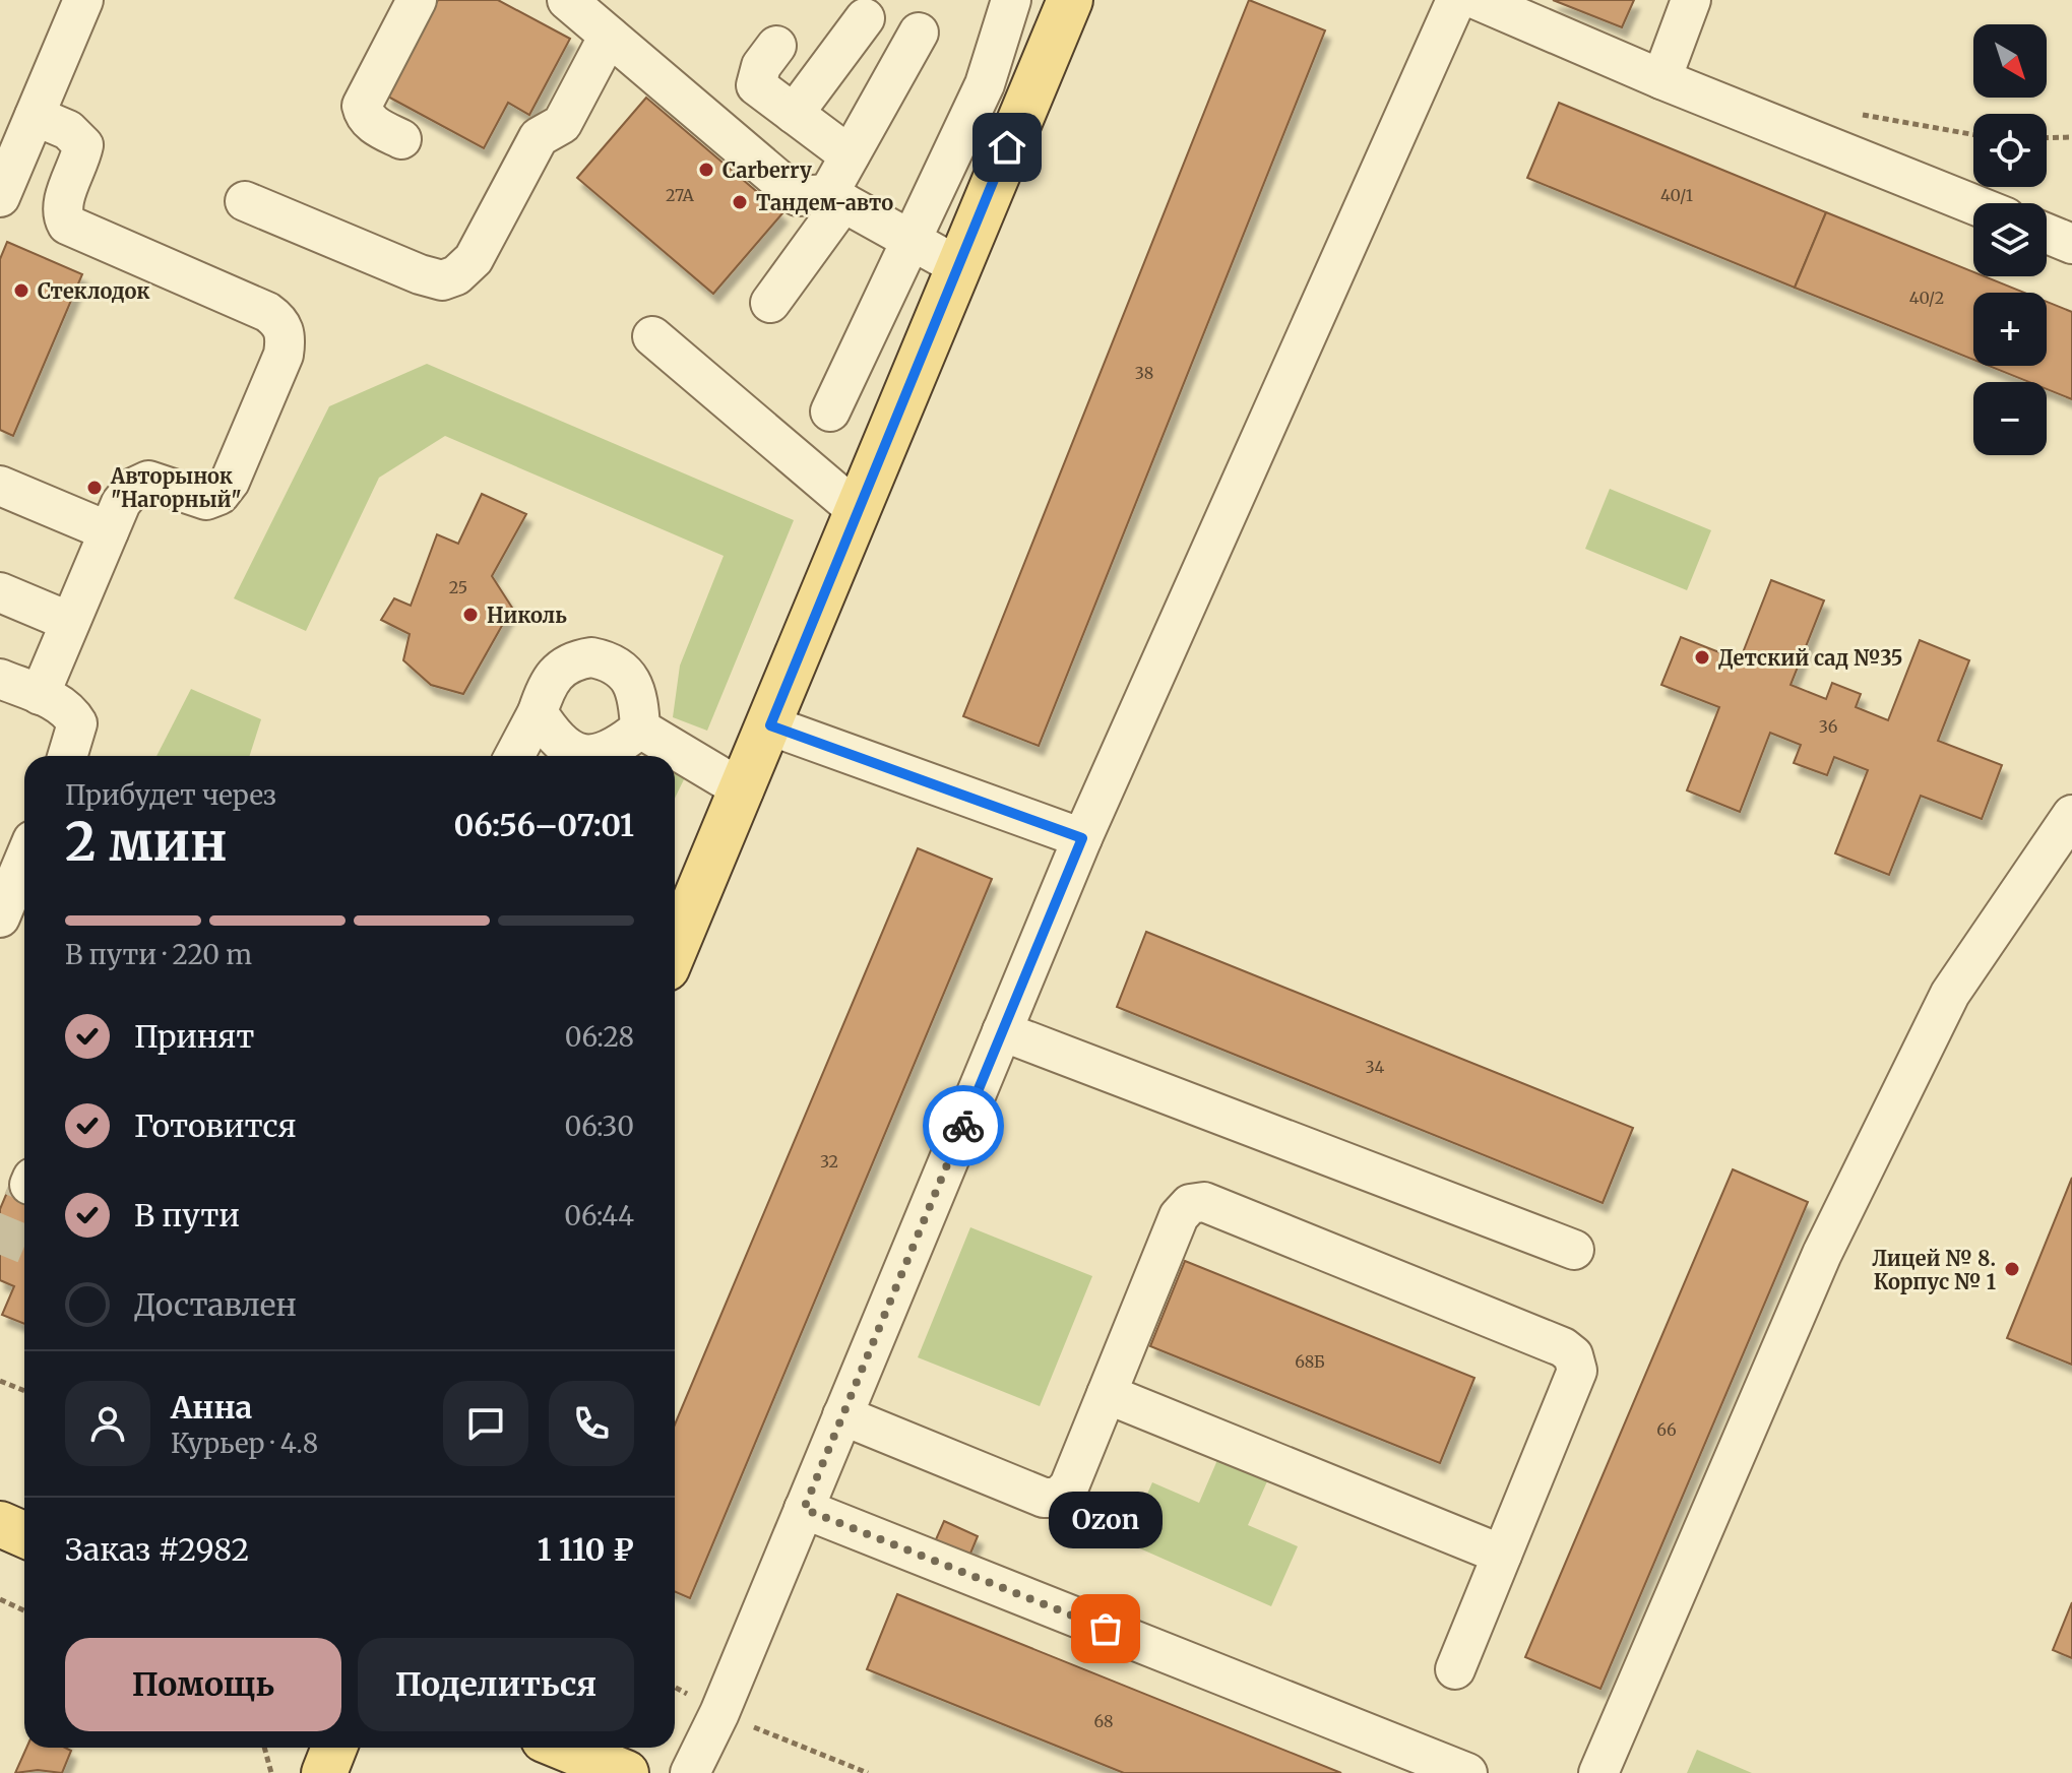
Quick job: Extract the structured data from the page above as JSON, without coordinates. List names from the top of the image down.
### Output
{
  "places": [
    "Carberry",
    "Тандем-авто",
    "Стеклодок",
    "Авторынок \"Нагорный\"",
    "Николь",
    "Детский сад №35",
    "Лицей № 8. Корпус № 1",
    "Ozon"
  ],
  "house_numbers": [
    "27А",
    "40/1",
    "40/2",
    "38",
    "25",
    "36",
    "34",
    "32",
    "68Б",
    "66",
    "68"
  ],
  "north": "bottom right",
  "page": {
    "map_buttons": ["+", "−"],
    "heading": ["2 мин", "Прибудет через", "06:56–07:01"],
    "panel": [
      "Анна",
      "Курьер · 4.8",
      "Заказ #2982",
      "1 110 ₽"
    ],
    "bar": "В пути · 220 m",
    "list": [
      ["Принят", "06:28"],
      ["Готовится", "06:30"],
      ["В пути", "06:44"],
      "Доставлен"
    ],
    "bubble": "Ozon",
    "buttons": ["Помощь", "Поделиться"]
  }
}
